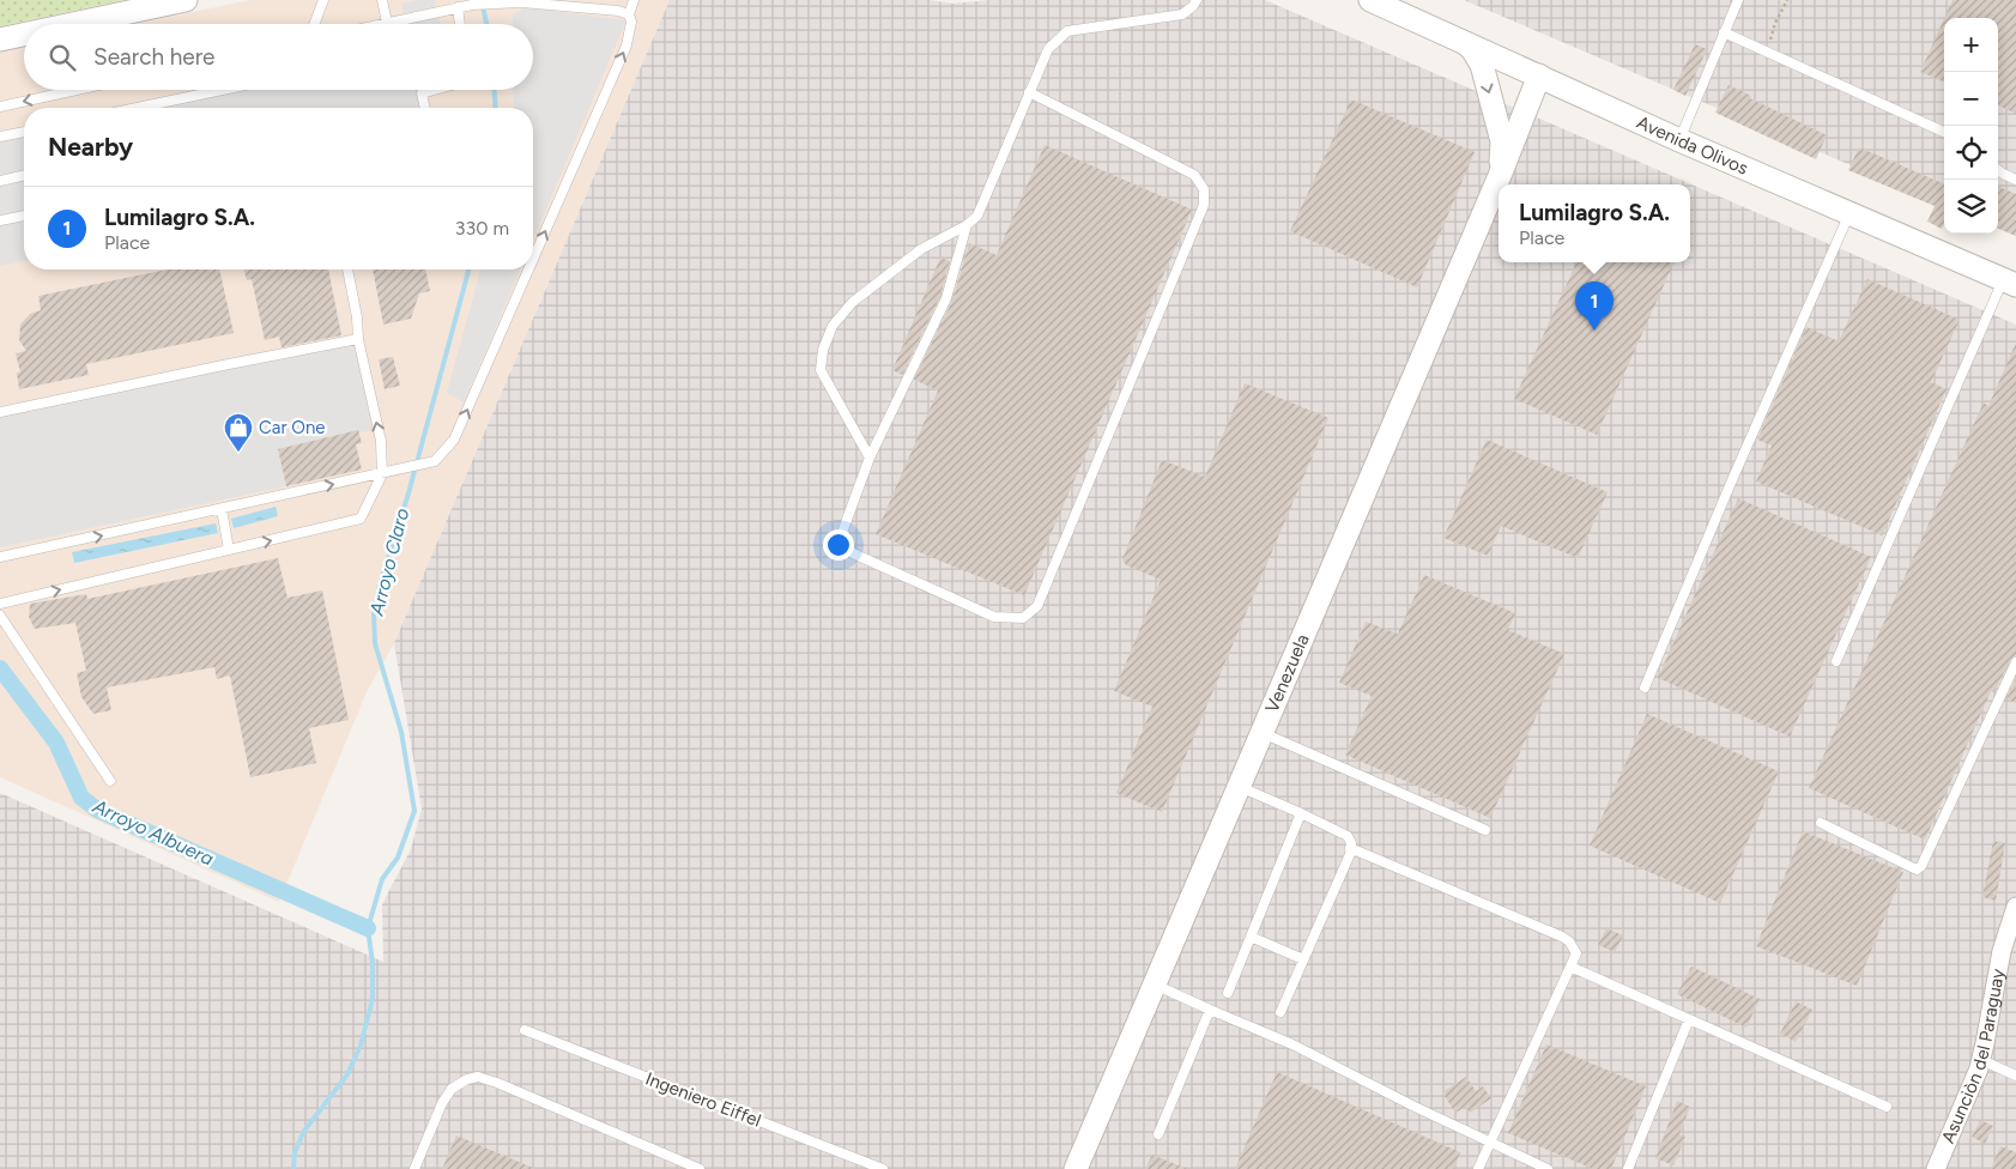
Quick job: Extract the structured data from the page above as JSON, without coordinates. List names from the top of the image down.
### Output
{
  "streets": {
    "street": ["Avenida Olivos", "Venezuela", "Asunciòn del Paraguay"],
    "lane": ["Ingeniero Eiffel"]
  },
  "water": ["Arroyo Claro", "Arroyo Albuera"],
  "places": {
    "shop": ["Car One"]
  },
  "page": {
    "map_buttons": ["+", "−"],
    "search": "Search here",
    "heading": "Nearby",
    "popup": ["Lumilagro S.A.", "Place"],
    "list": [
      {
        "mark": "1",
        "name": "Lumilagro S.A.",
        "note": "Place",
        "value": "330 m"
      }
    ],
    "pins": "1"
  }
}
